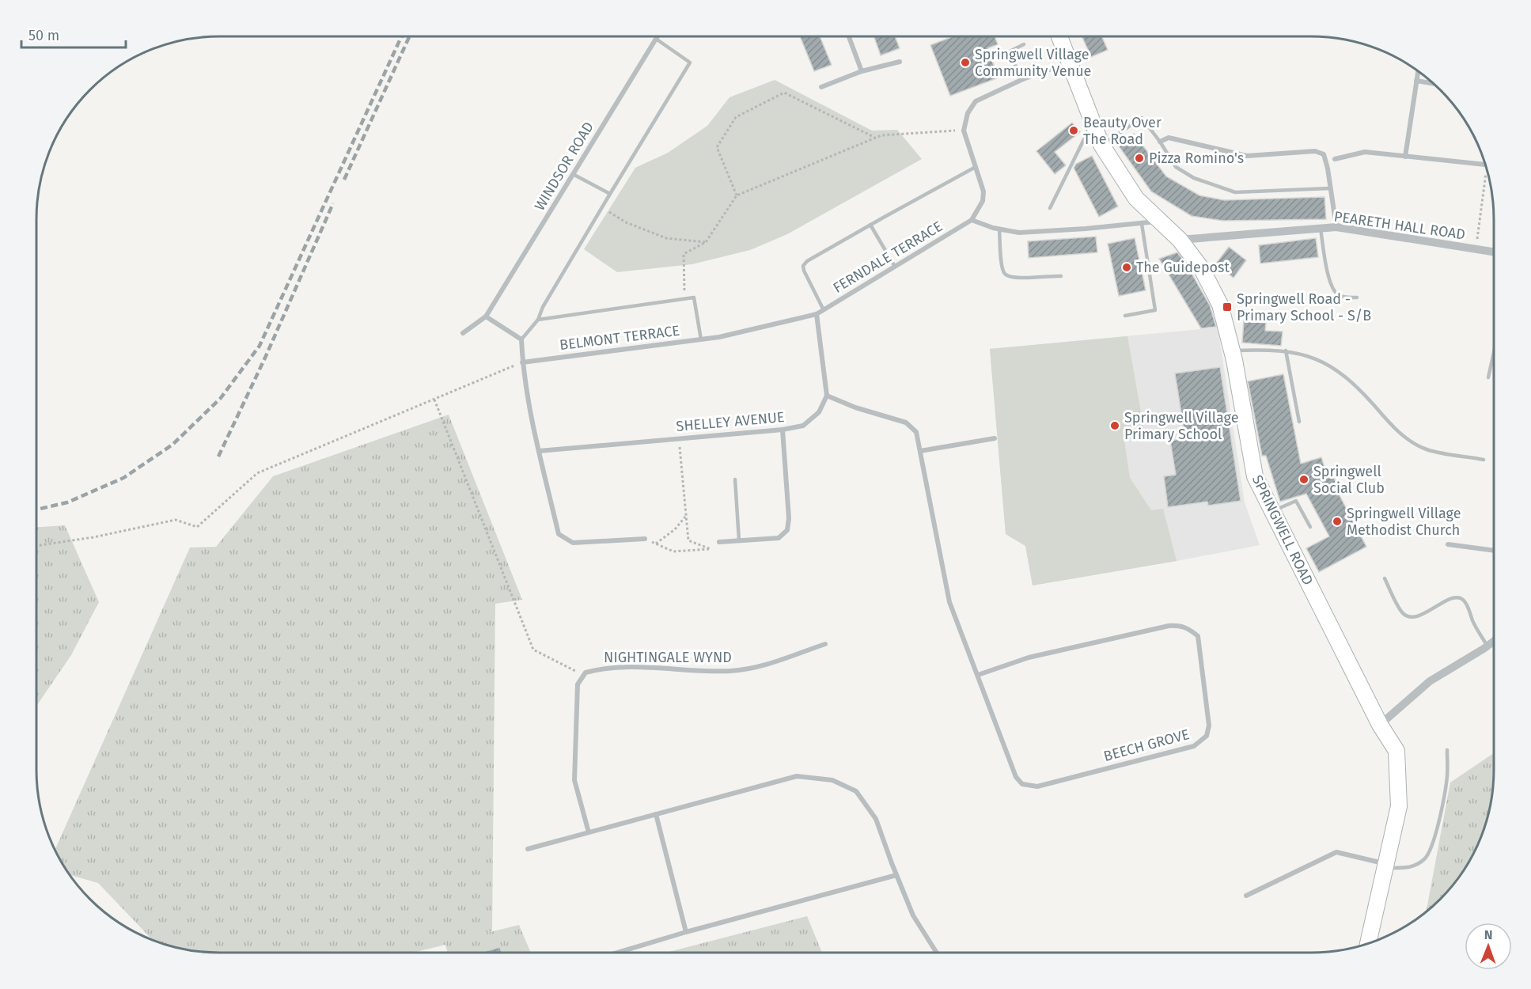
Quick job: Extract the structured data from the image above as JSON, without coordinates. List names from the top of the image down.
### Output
{
  "streets": {
    "main road": ["SPRINGWELL ROAD"],
    "street": [
      "WINDSOR ROAD",
      "PEARETH HALL ROAD",
      "FERNDALE TERRACE",
      "BELMONT TERRACE",
      "SHELLEY AVENUE",
      "NIGHTINGALE WYND",
      "BEECH GROVE"
    ]
  },
  "crossings": [
    ["PEARETH HALL ROAD", "SPRINGWELL ROAD"],
    ["FERNDALE TERRACE", "BELMONT TERRACE"],
    ["SHELLEY AVENUE", "BEECH GROVE"]
  ],
  "places": {
    "other": [
      "Springwell Village Community Venue",
      "Beauty Over The Road",
      "Pizza Romino's",
      "The Guidepost",
      "Springwell Village Primary School",
      "Springwell Social Club",
      "Springwell Village Methodist Church"
    ],
    "transit": ["Springwell Road - Primary School - S/B"]
  },
  "scale_bar": "50 m",
  "north": "top"
}
